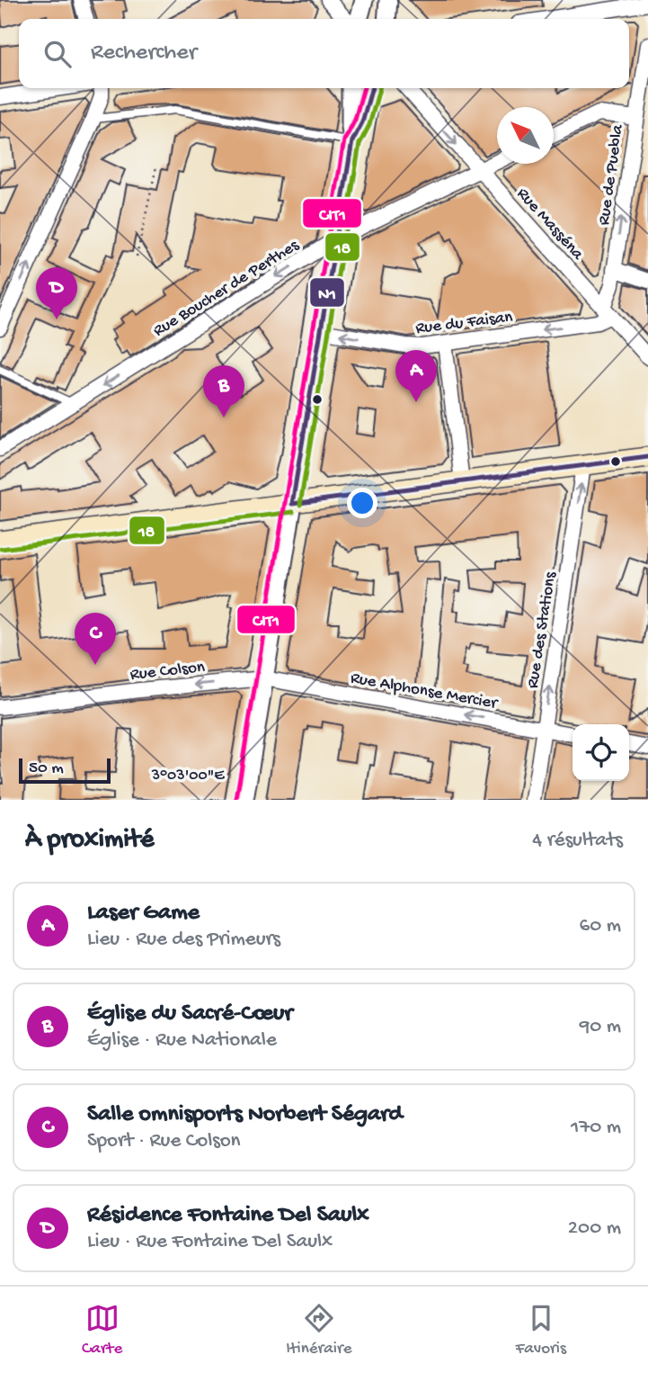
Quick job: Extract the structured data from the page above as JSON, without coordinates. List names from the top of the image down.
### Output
{
  "streets": {
    "street": [
      "Rue de Puebla",
      "Rue Masséna",
      "Rue Boucher de Perthes",
      "Rue du Faisan",
      "Rue des Stations",
      "Rue Colson",
      "Rue Alphonse Mercier"
    ]
  },
  "crossings": [
    ["Rue de Puebla", "Rue Masséna"],
    ["Rue de Puebla", "Rue du Faisan"],
    ["Rue Masséna", "Rue Boucher de Perthes"],
    ["Rue Masséna", "Rue du Faisan"],
    ["Rue des Stations", "Rue Alphonse Mercier"],
    ["Rue Colson", "Rue Alphonse Mercier"]
  ],
  "one_way": [
    "Rue de Puebla",
    "Rue Boucher de Perthes",
    "Rue du Faisan",
    "Rue des Stations",
    "Rue Colson",
    "Rue Alphonse Mercier"
  ],
  "lines": ["transit line N1", "transit line 18", "transit line CIT1"],
  "scale_bar": "50 m",
  "north": "top left",
  "page": {
    "search": "Rechercher",
    "pins": [
      "D",
      "A",
      "B",
      "C"
    ],
    "scale": "50 m",
    "heading": ["À proximité", "4 résultats"],
    "list": [
      {
        "mark": "A",
        "name": "Laser Game",
        "note": "Lieu · Rue des Primeurs",
        "value": "60 m"
      },
      {
        "mark": "B",
        "name": "Église du Sacré-Cœur",
        "note": "Église · Rue Nationale",
        "value": "90 m"
      },
      {
        "mark": "C",
        "name": "Salle omnisports Norbert Ségard",
        "note": "Sport · Rue Colson",
        "value": "170 m"
      },
      {
        "mark": "D",
        "name": "Résidence Fontaine Del Saulx",
        "note": "Lieu · Rue Fontaine Del Saulx",
        "value": "200 m"
      }
    ],
    "nav": ["Carte", "Itinéraire", "Favoris"]
  },
  "coordinates": ["3°03'00\"E"]
}
